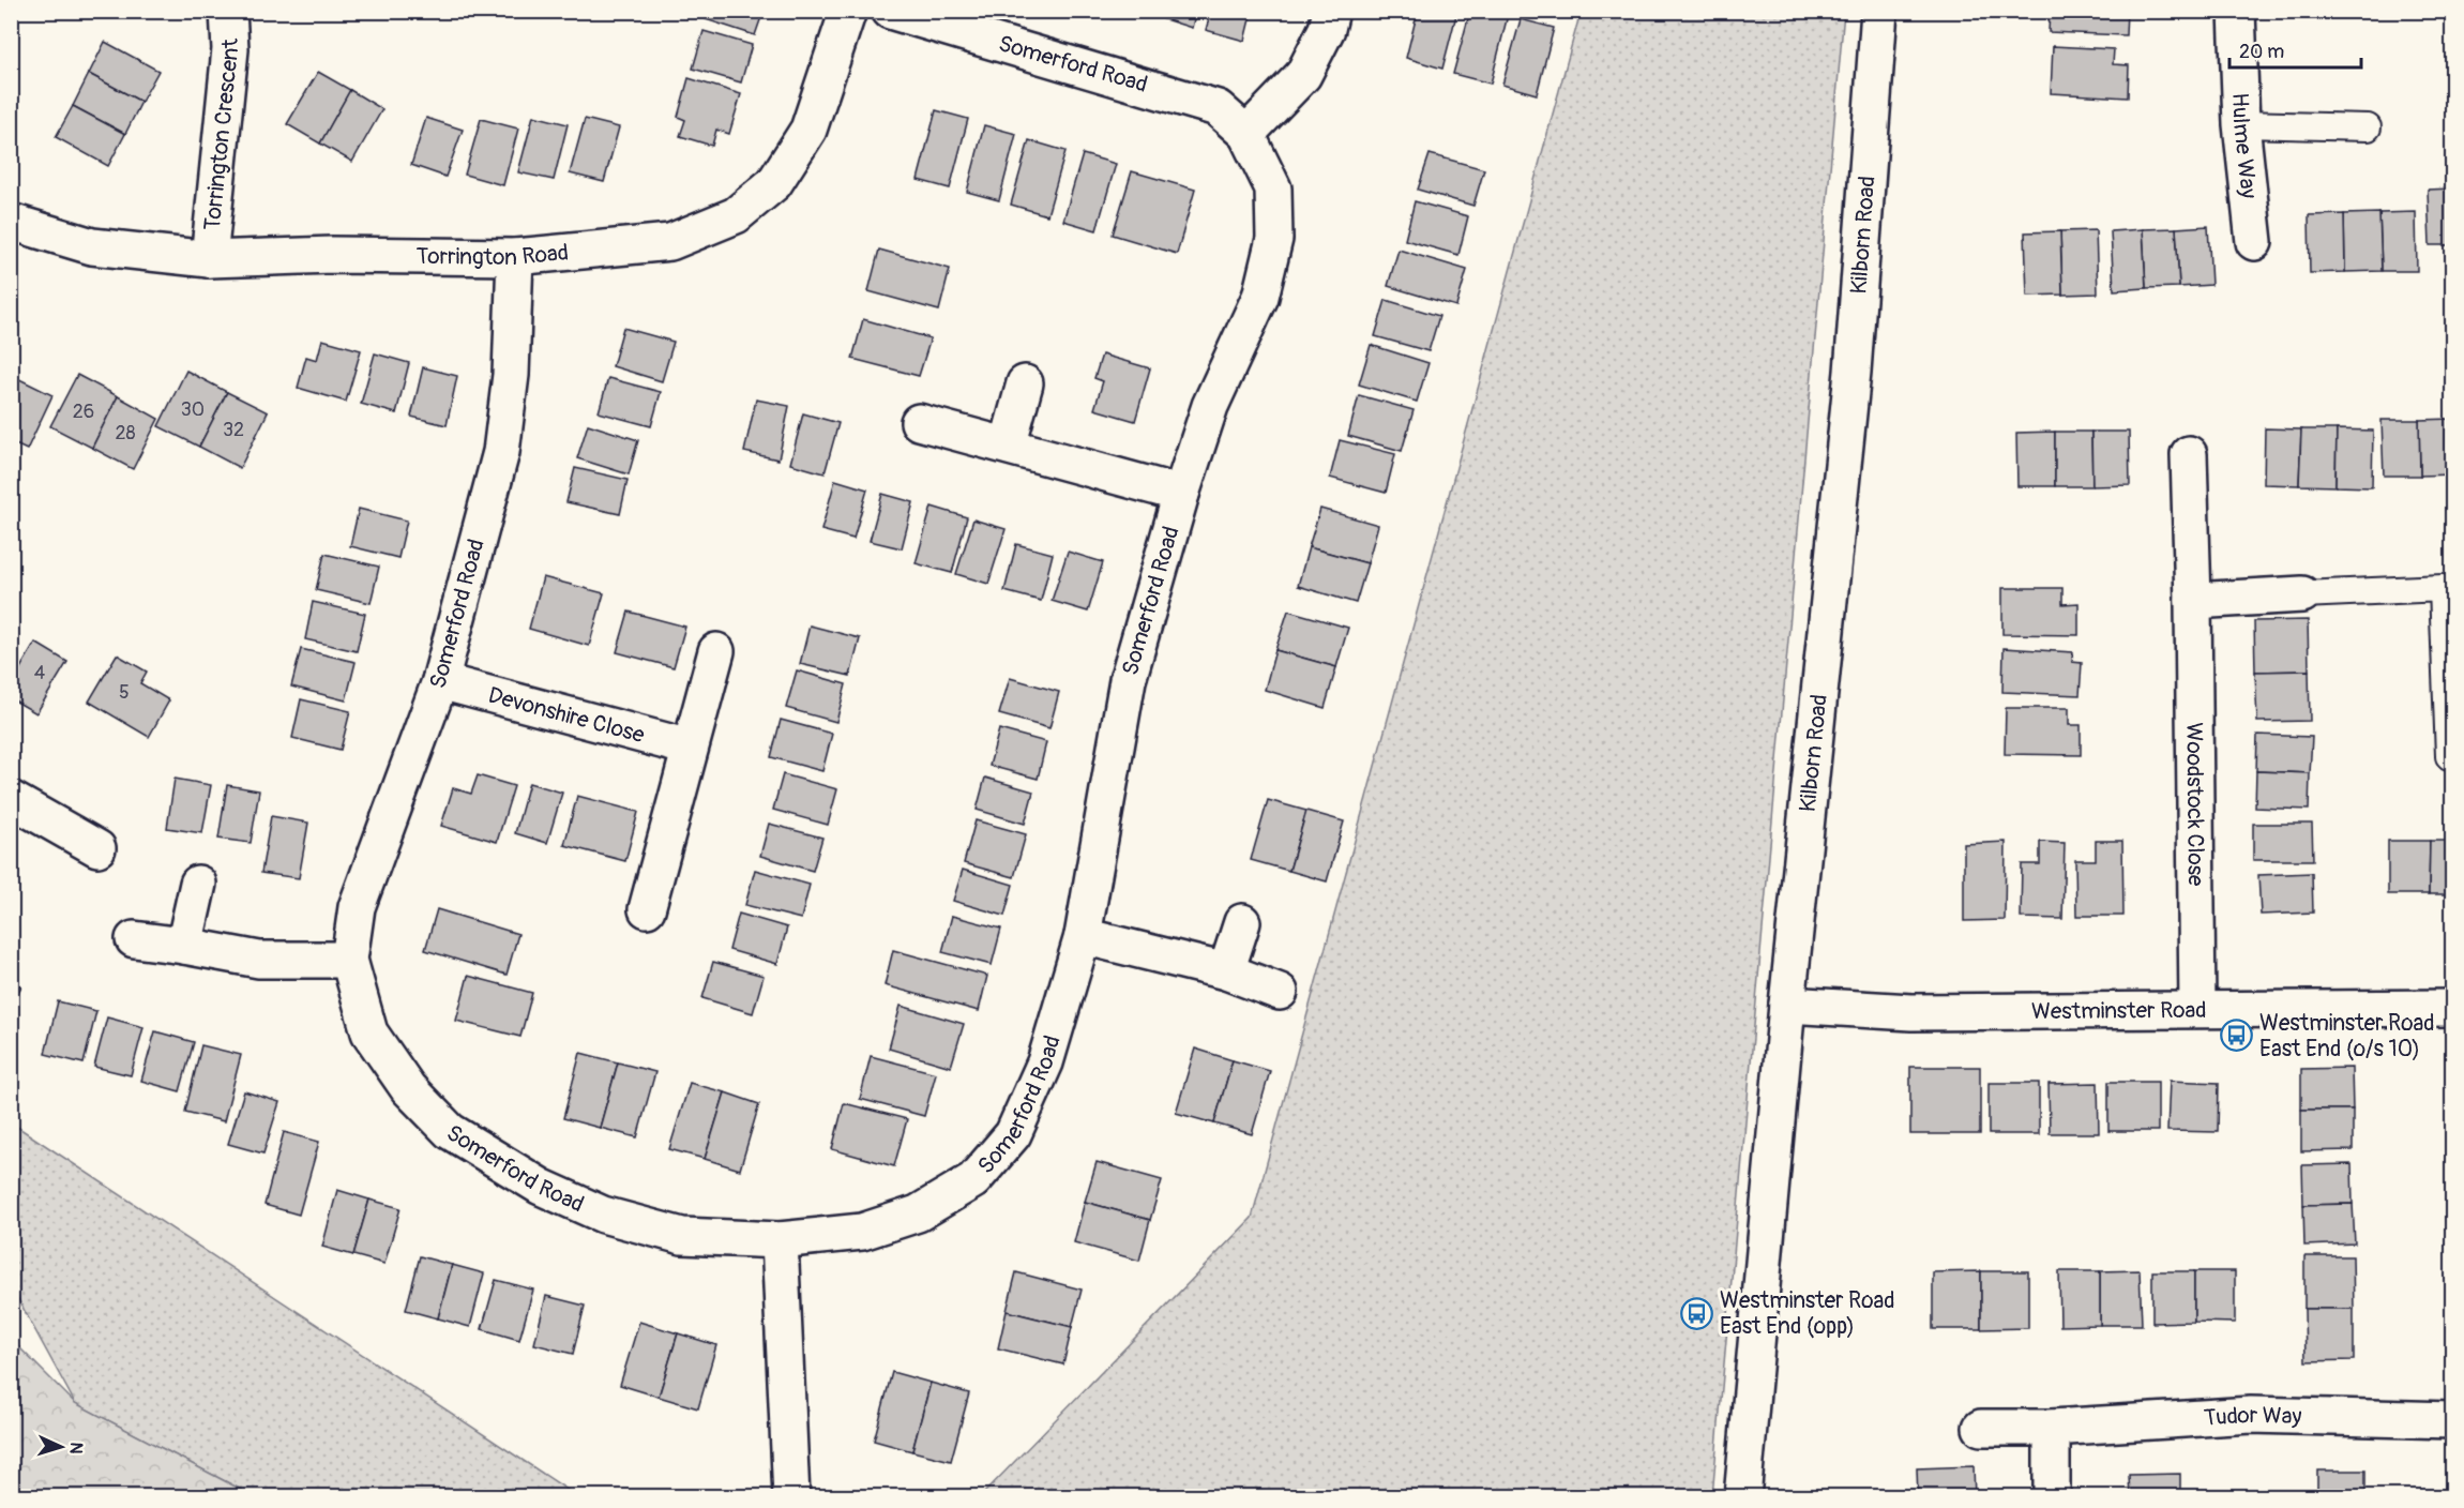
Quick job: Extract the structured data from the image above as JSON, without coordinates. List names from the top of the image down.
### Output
{
  "streets": {
    "street": [
      "Somerford Road",
      "Torrington Crescent",
      "Hulme Way",
      "Kilborn Road",
      "Torrington Road",
      "Devonshire Close",
      "Woodstock Close",
      "Westminster Road",
      "Tudor Way"
    ]
  },
  "crossings": [
    ["Somerford Road", "Torrington Road"],
    ["Somerford Road", "Devonshire Close"],
    ["Torrington Crescent", "Torrington Road"],
    ["Kilborn Road", "Westminster Road"],
    ["Woodstock Close", "Westminster Road"]
  ],
  "places": {
    "bus stop": ["Westminster Road East End (o/s 10)", "Westminster Road East End (opp)"]
  },
  "house_numbers": [
    "30",
    "26",
    "32",
    "28",
    "4",
    "5"
  ],
  "scale_bar": "20 m",
  "north": "right"
}
